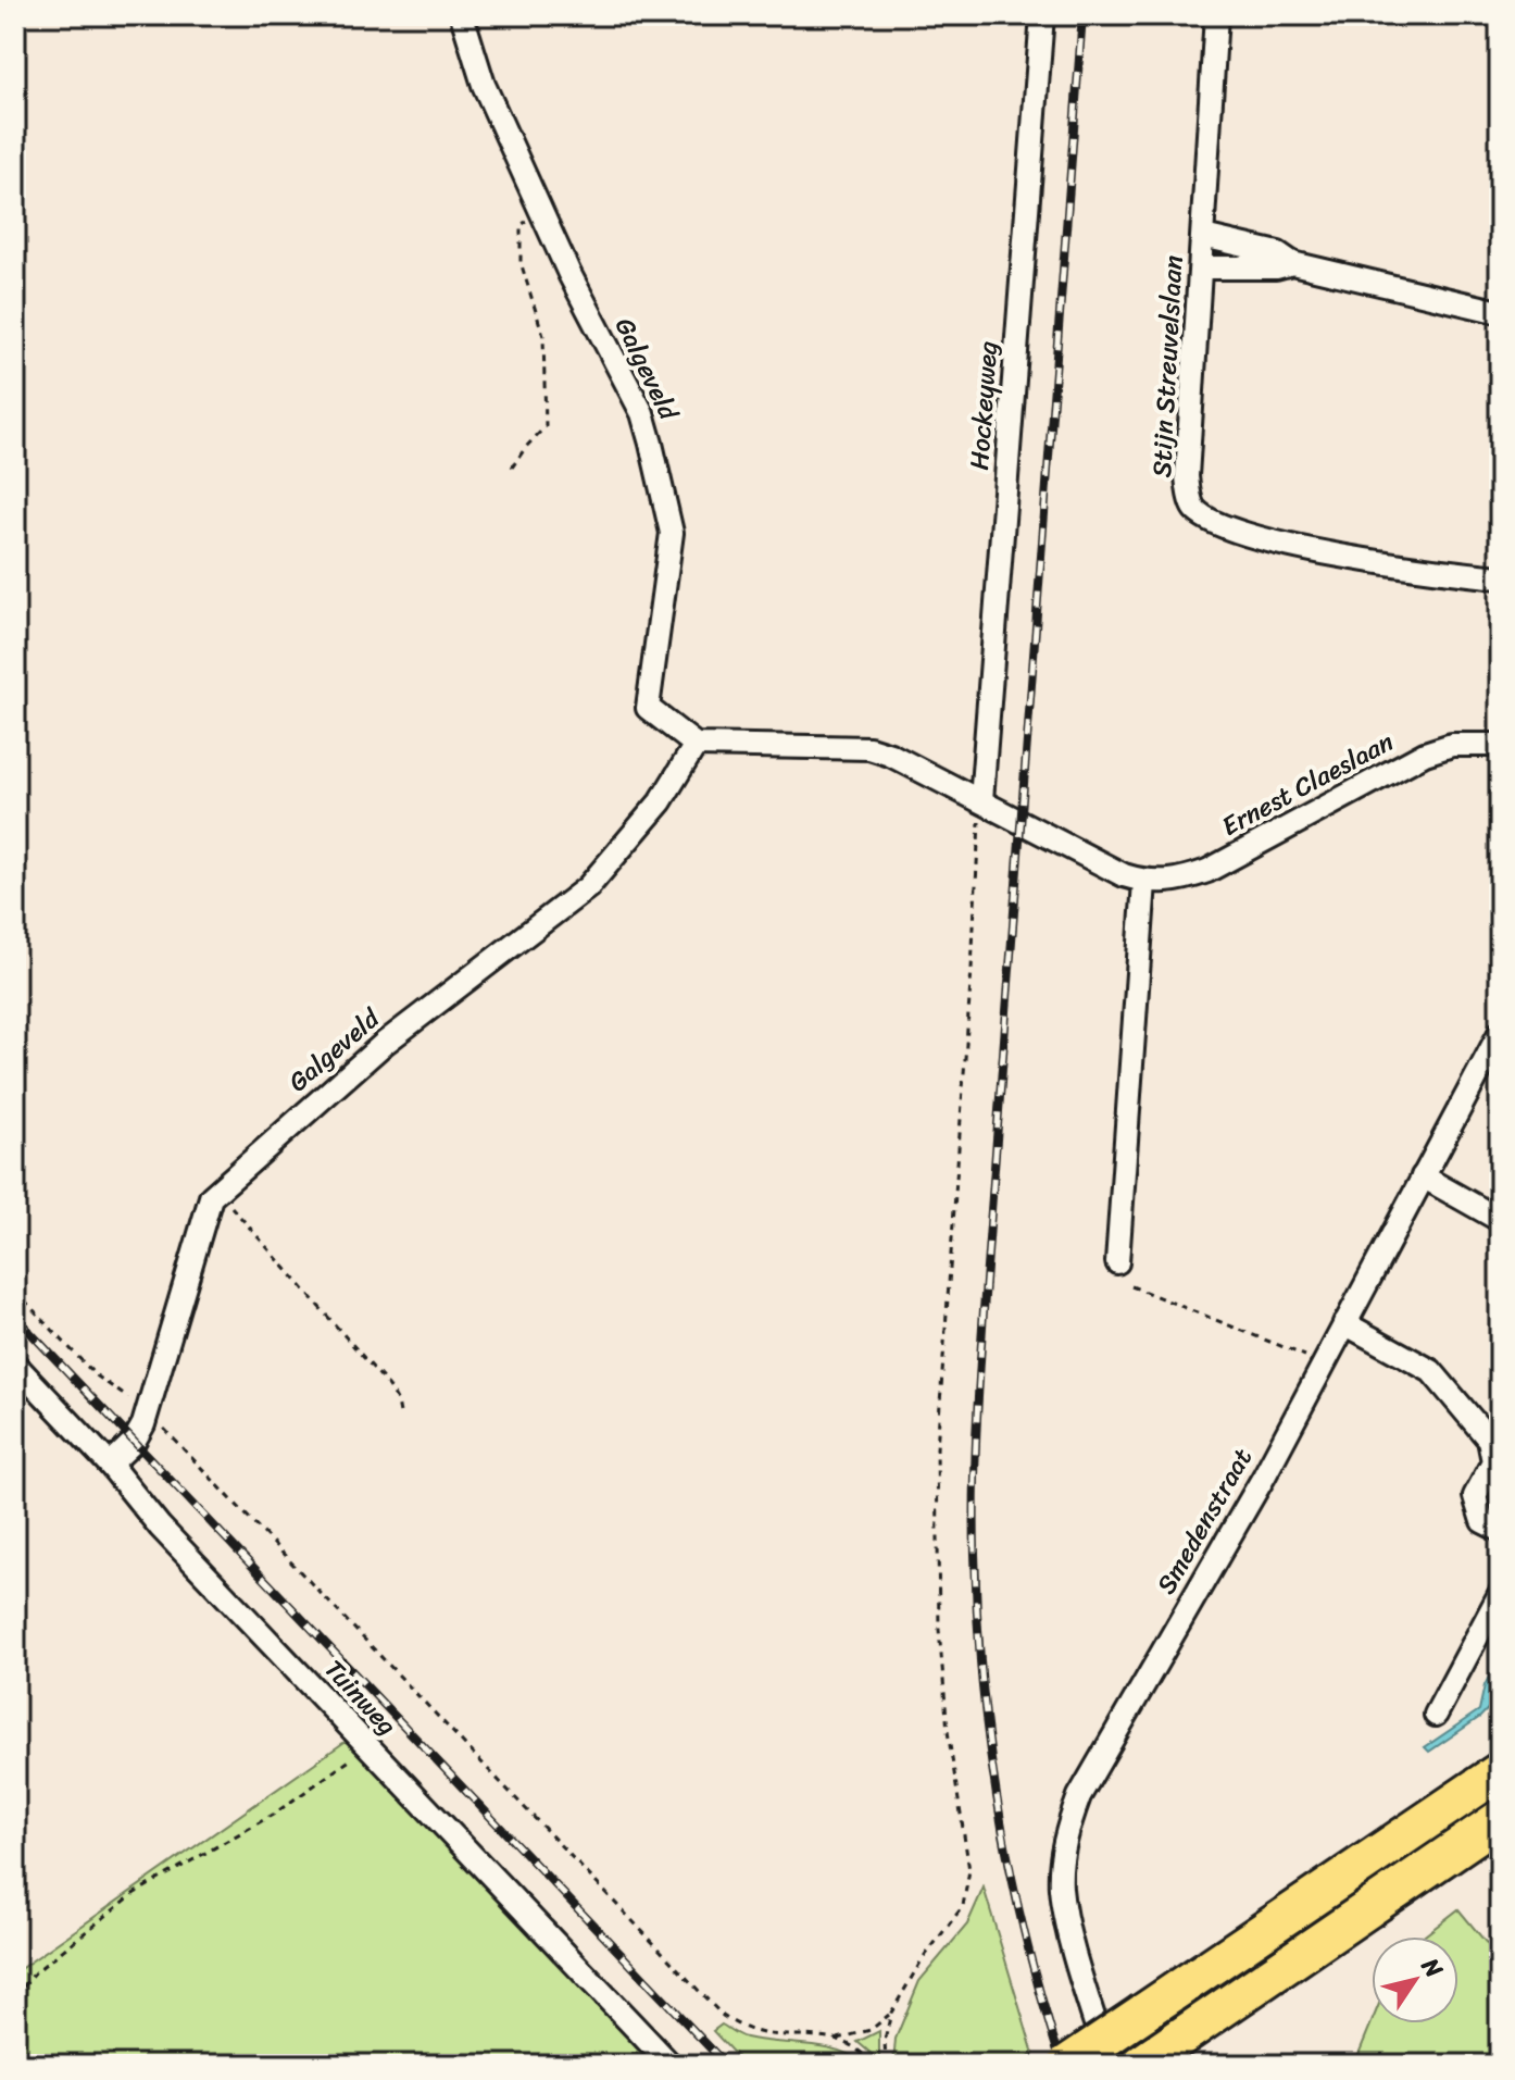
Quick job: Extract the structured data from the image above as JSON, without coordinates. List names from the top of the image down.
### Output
{
  "streets": {
    "street": [
      "Stijn Streuvelslaan",
      "Galgeveld",
      "Hockeyweg",
      "Ernest Claeslaan",
      "Smedenstraat",
      "Tuinweg"
    ]
  },
  "crossings": [
    ["Galgeveld", "Tuinweg"],
    ["Hockeyweg", "Ernest Claeslaan"]
  ],
  "north": "top right"
}
